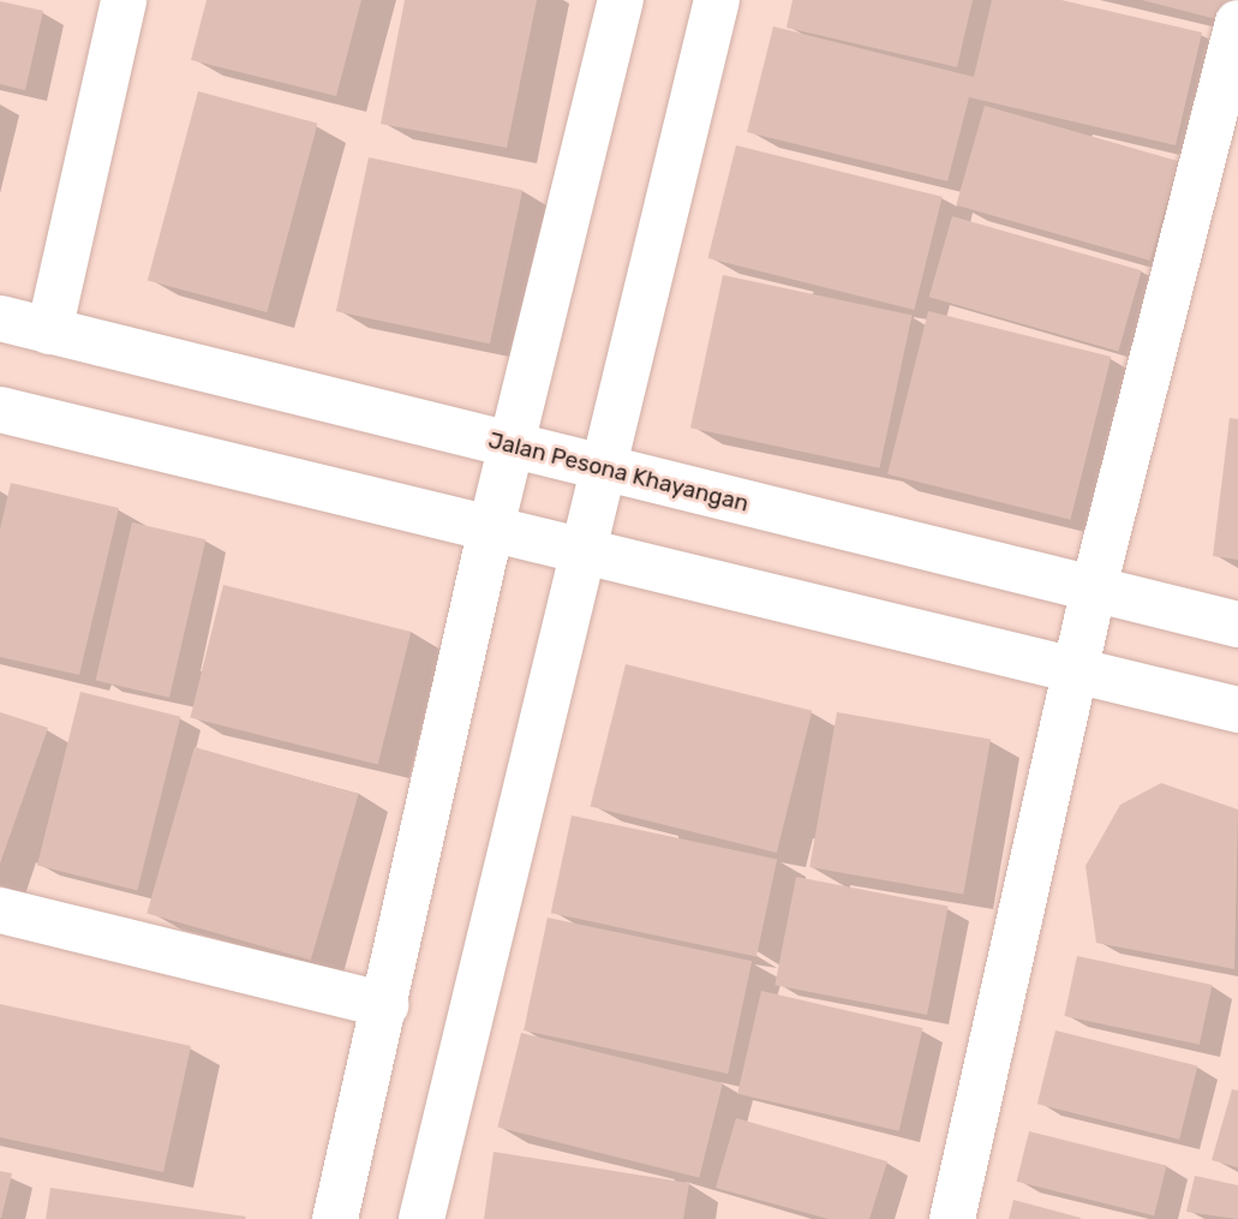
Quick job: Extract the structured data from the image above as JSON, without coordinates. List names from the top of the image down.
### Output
{
  "streets": {
    "street": ["Jalan Pesona Khayangan"]
  }
}
